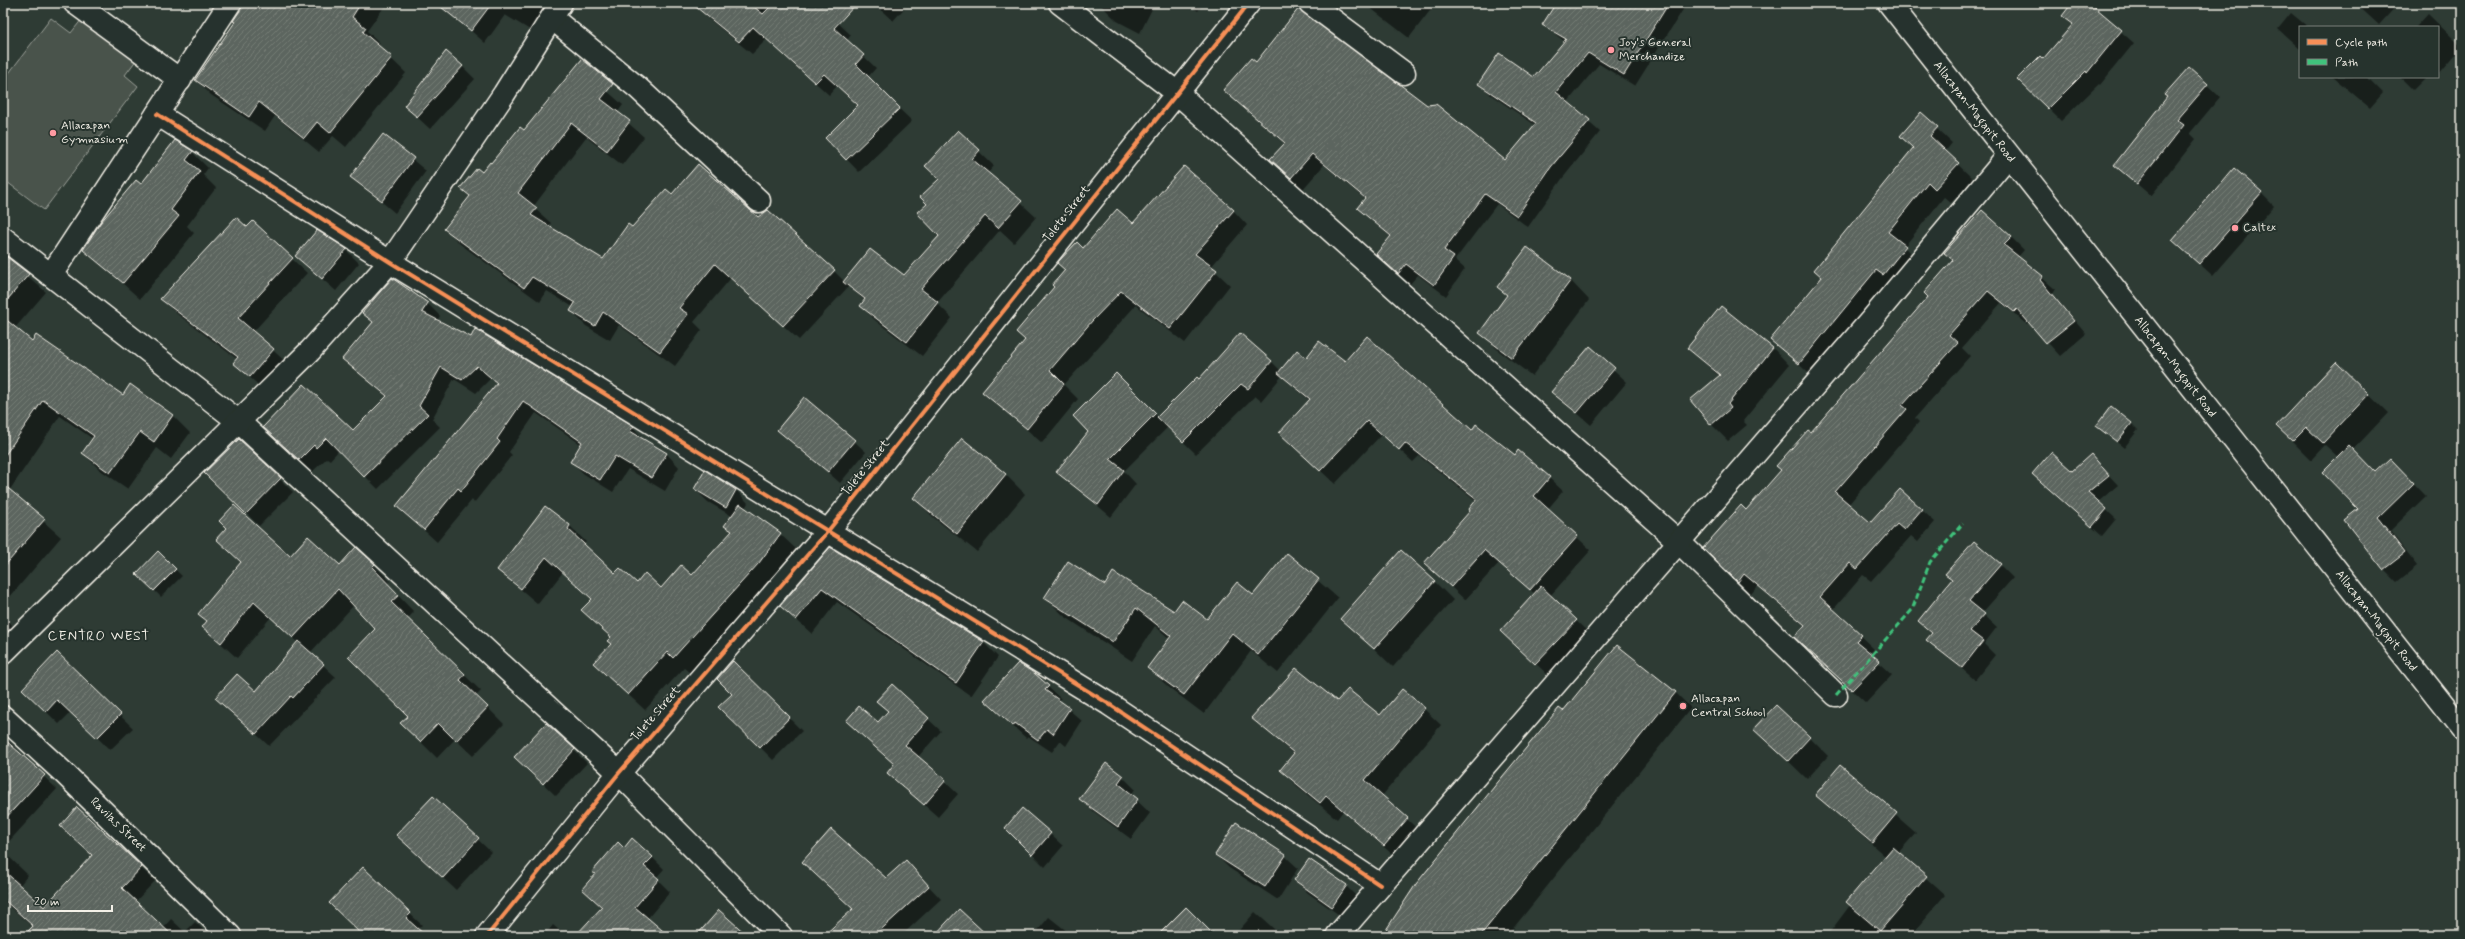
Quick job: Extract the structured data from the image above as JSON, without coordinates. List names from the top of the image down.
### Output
{
  "streets": {
    "main road": ["Allacapan-Magapit Road", "Tolete Street", "Ravilas Street"]
  },
  "districts": ["CENTRO WEST"],
  "places": [
    "Joy's General Merchandize",
    "Allacapan Gymnasium",
    "Caltex",
    "Allacapan Central School"
  ],
  "legend": ["Cycle path", "Path"],
  "scale_bar": "20 m"
}
